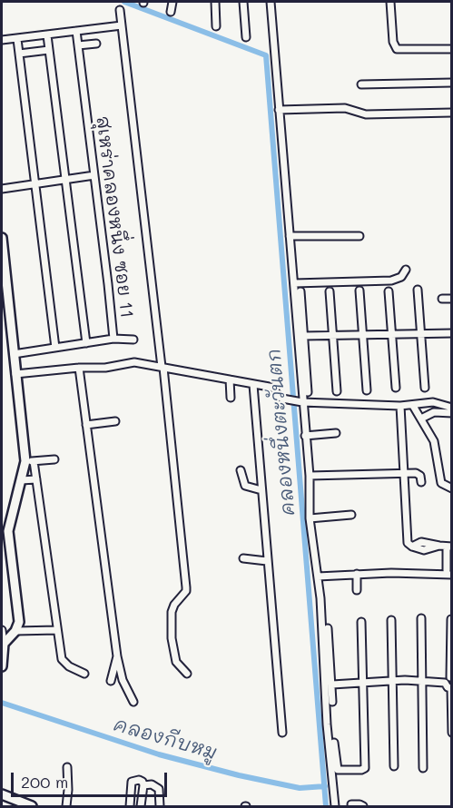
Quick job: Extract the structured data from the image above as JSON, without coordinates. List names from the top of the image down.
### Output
{
  "streets": {
    "street": ["สุเหร่าคลองหนึ่ง ซอย 11"]
  },
  "water": ["คลองหนึ่งตะวันตก", "คลองกีบหมู"],
  "scale_bar": "200 m"
}
